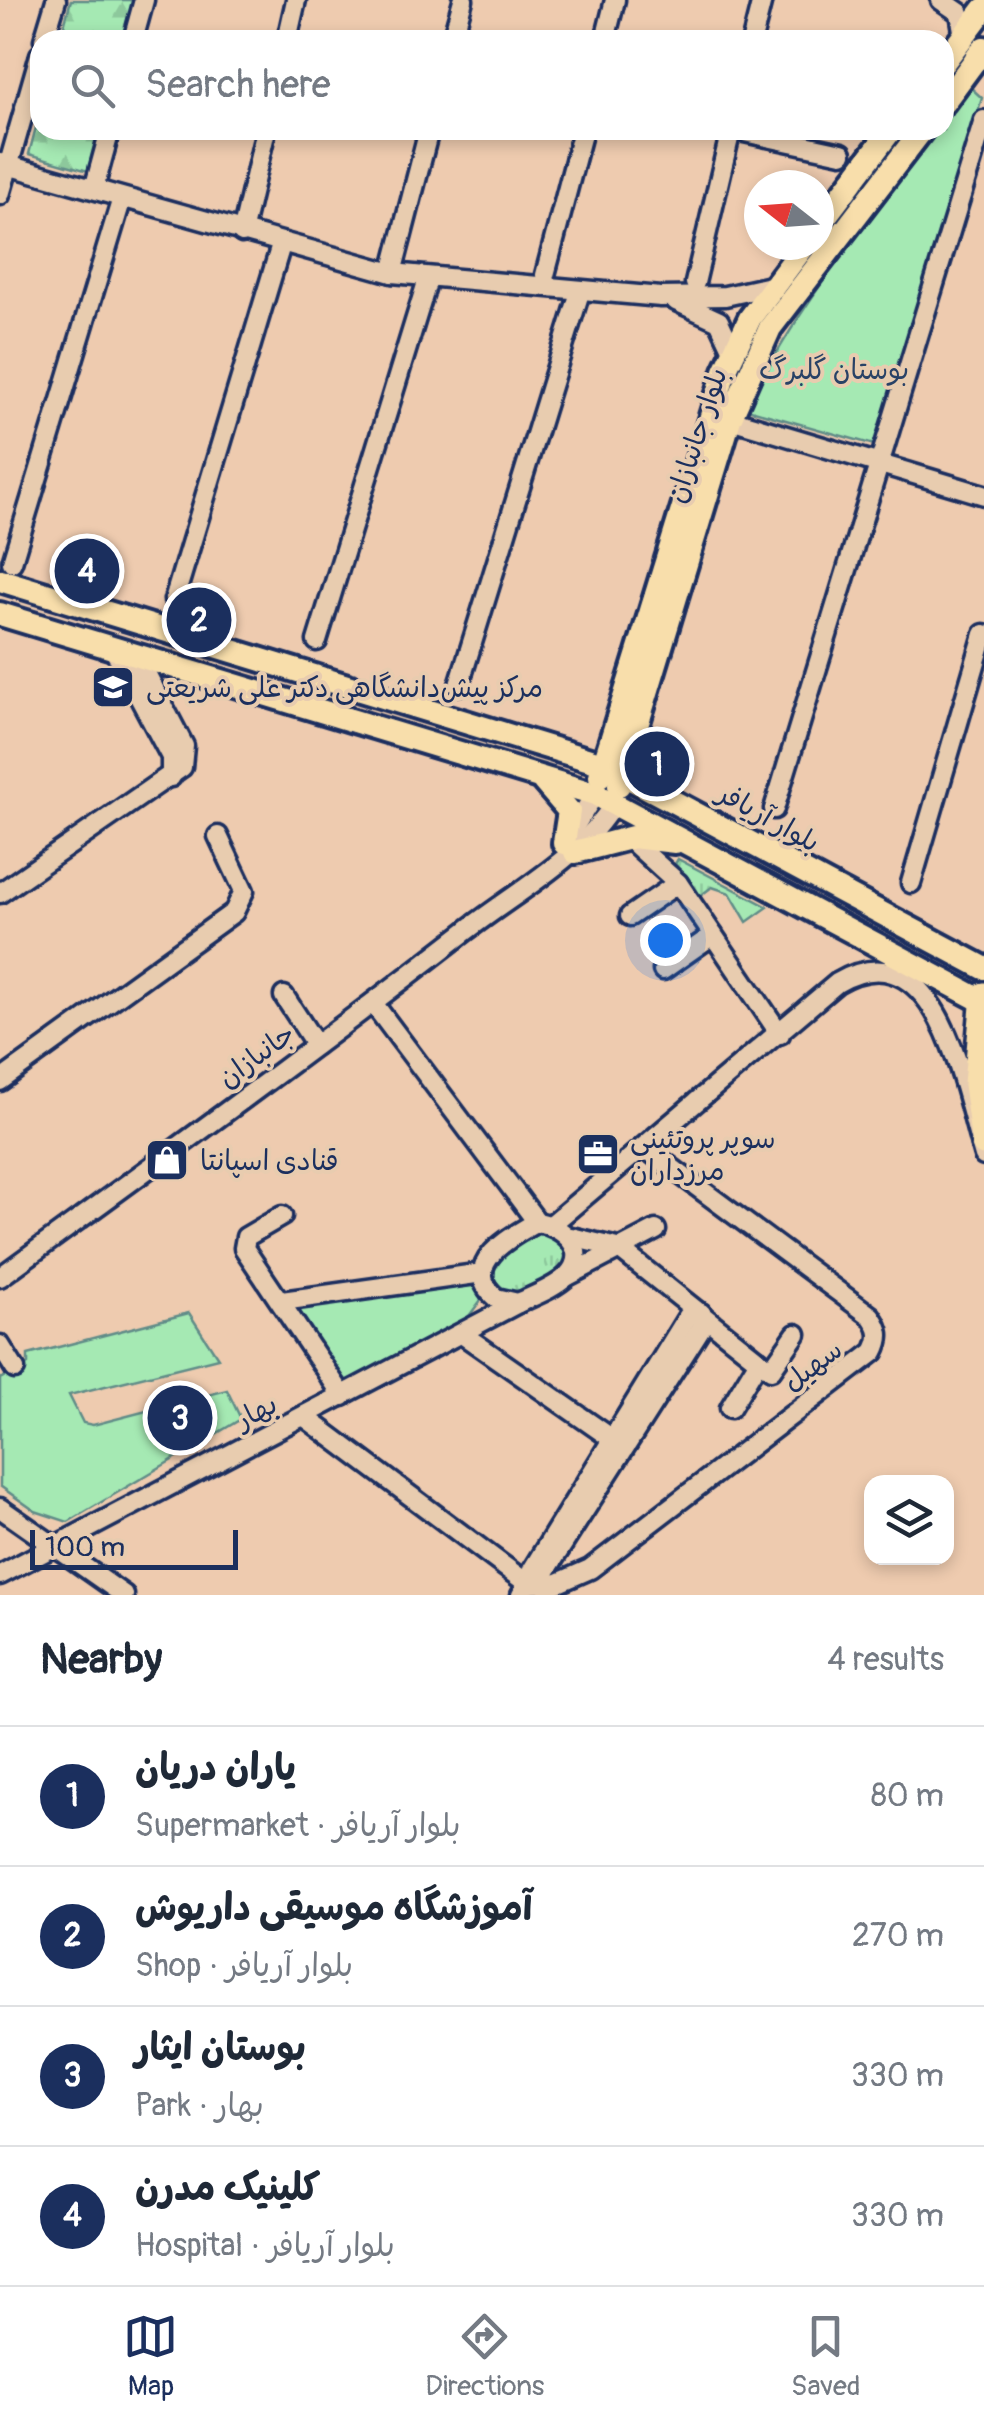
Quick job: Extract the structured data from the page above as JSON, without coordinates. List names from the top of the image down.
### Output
{
  "streets": {
    "main road": ["بلوار جانبازان", "بلوار آریافر"],
    "street": ["جانبازان", "سهیل", "بهار"]
  },
  "crossings": [
    ["بلوار جانبازان", "بلوار آریافر"],
    ["بلوار جانبازان", "جانبازان"]
  ],
  "parks": ["بوستان گلبرگ"],
  "places": {
    "school or university": ["مرکز پیش‌دانشگاهی دکتر علی شریعتی"],
    "office": ["سوپر پروتئینی مرزداران"],
    "shop": ["قنادی اسپانتا"]
  },
  "scale_bar": "100 m",
  "north": "left",
  "page": {
    "search": "Search here",
    "pins": [
      "4",
      "2",
      "1",
      "3"
    ],
    "scale": "100 m",
    "heading": ["Nearby", "4 results"],
    "list": [
      {
        "mark": "1",
        "name": "یاران دریان",
        "note": "Supermarket · بلوار آریافر",
        "value": "80 m"
      },
      {
        "mark": "2",
        "name": "آموزشگاه موسیقی داریوش",
        "note": "Shop · بلوار آریافر",
        "value": "270 m"
      },
      {
        "mark": "3",
        "name": "بوستان ایثار",
        "note": "Park · بهار",
        "value": "330 m"
      },
      {
        "mark": "4",
        "name": "کلینیک مدرن",
        "note": "Hospital · بلوار آریافر",
        "value": "330 m"
      }
    ],
    "nav": ["Map", "Directions", "Saved"]
  }
}
